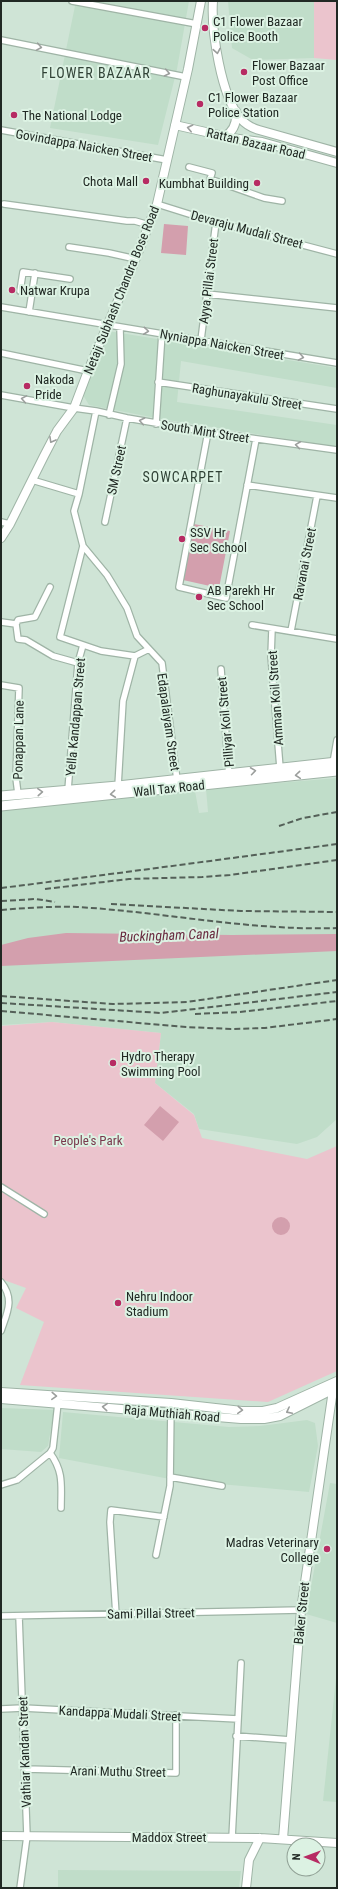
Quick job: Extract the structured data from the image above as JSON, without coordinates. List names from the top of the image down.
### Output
{
  "streets": {
    "main road": ["Wall Tax Road"],
    "street": [
      "Rattan Bazaar Road",
      "Govindappa Naicken Street",
      "Devaraju Mudali Street",
      "Ayya Pillai Street",
      "Netaji Subhash Chandra Bose Road",
      "Nyniappa Naicken Street",
      "Raghunayakulu Street",
      "South Mint Street",
      "SM Street",
      "Ravanai Street",
      "Amman Koil Street",
      "Yella Kandappan Street",
      "Edapalaiyam Street",
      "Pilliyar Koil Street",
      "Ponappan Lane",
      "Raja Muthiah Road",
      "Sami Pillai Street",
      "Baker Street",
      "Kandappa Mudali Street",
      "Vathiar Kandan Street",
      "Arani Muthu Street",
      "Maddox Street"
    ]
  },
  "crossings": [
    ["Rattan Bazaar Road", "Netaji Subhash Chandra Bose Road"],
    ["Govindappa Naicken Street", "Netaji Subhash Chandra Bose Road"],
    ["Devaraju Mudali Street", "Ayya Pillai Street"],
    ["Devaraju Mudali Street", "Netaji Subhash Chandra Bose Road"],
    ["Ayya Pillai Street", "Nyniappa Naicken Street"],
    ["Netaji Subhash Chandra Bose Road", "Nyniappa Naicken Street"],
    ["Netaji Subhash Chandra Bose Road", "South Mint Street"],
    ["South Mint Street", "SM Street"],
    ["Amman Koil Street", "Wall Tax Road"],
    ["Yella Kandappan Street", "Wall Tax Road"],
    ["Edapalaiyam Street", "Wall Tax Road"],
    ["Pilliyar Koil Street", "Wall Tax Road"],
    ["Ponappan Lane", "Wall Tax Road"],
    ["Raja Muthiah Road", "Baker Street"],
    ["Sami Pillai Street", "Baker Street"],
    ["Sami Pillai Street", "Vathiar Kandan Street"],
    ["Baker Street", "Maddox Street"],
    ["Kandappa Mudali Street", "Vathiar Kandan Street"],
    ["Kandappa Mudali Street", "Arani Muthu Street"],
    ["Vathiar Kandan Street", "Arani Muthu Street"],
    ["Vathiar Kandan Street", "Maddox Street"]
  ],
  "one_way": ["Nyniappa Naicken Street"],
  "districts": ["FLOWER BAZAAR", "SOWCARPET"],
  "water": ["Buckingham Canal"],
  "parks": ["People's Park"],
  "places": [
    "C1 Flower Bazaar Police Booth",
    "Flower Bazaar Post Office",
    "C1 Flower Bazaar Police Station",
    "The National Lodge",
    "Chota Mall",
    "Kumbhat Building",
    "Natwar Krupa",
    "Nakoda Pride",
    "SSV Hr Sec School",
    "AB Parekh Hr Sec School",
    "Hydro Therapy Swimming Pool",
    "Nehru Indoor Stadium",
    "Madras Veterinary College"
  ],
  "north": "left"
}
